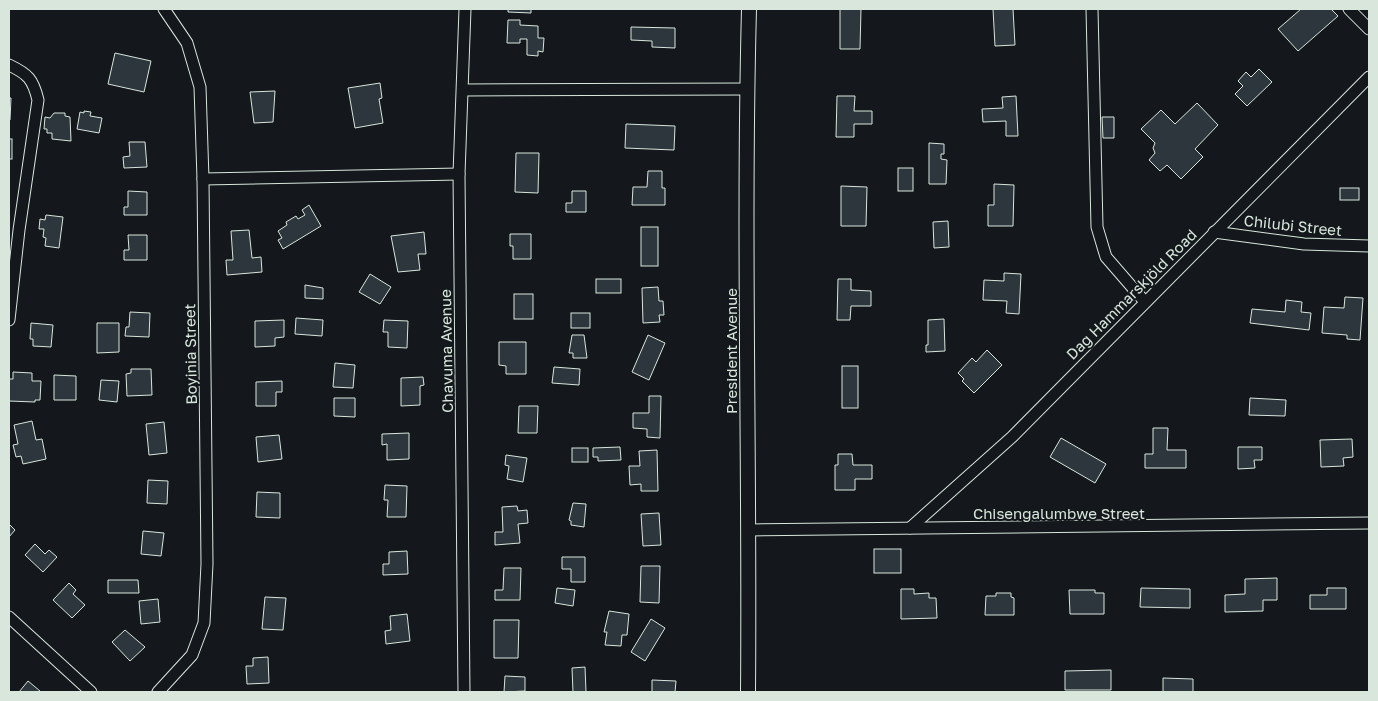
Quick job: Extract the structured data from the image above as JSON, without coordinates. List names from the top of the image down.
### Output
{
  "streets": {
    "street": [
      "Chilubi Street",
      "Dag Hammarskjöld Road",
      "Chavuma Avenue",
      "President Avenue",
      "Boyinia Street",
      "Chisengalumbwe Street"
    ]
  },
  "crossings": [
    ["Chilubi Street", "Dag Hammarskjöld Road"],
    ["President Avenue", "Chisengalumbwe Street"]
  ]
}
